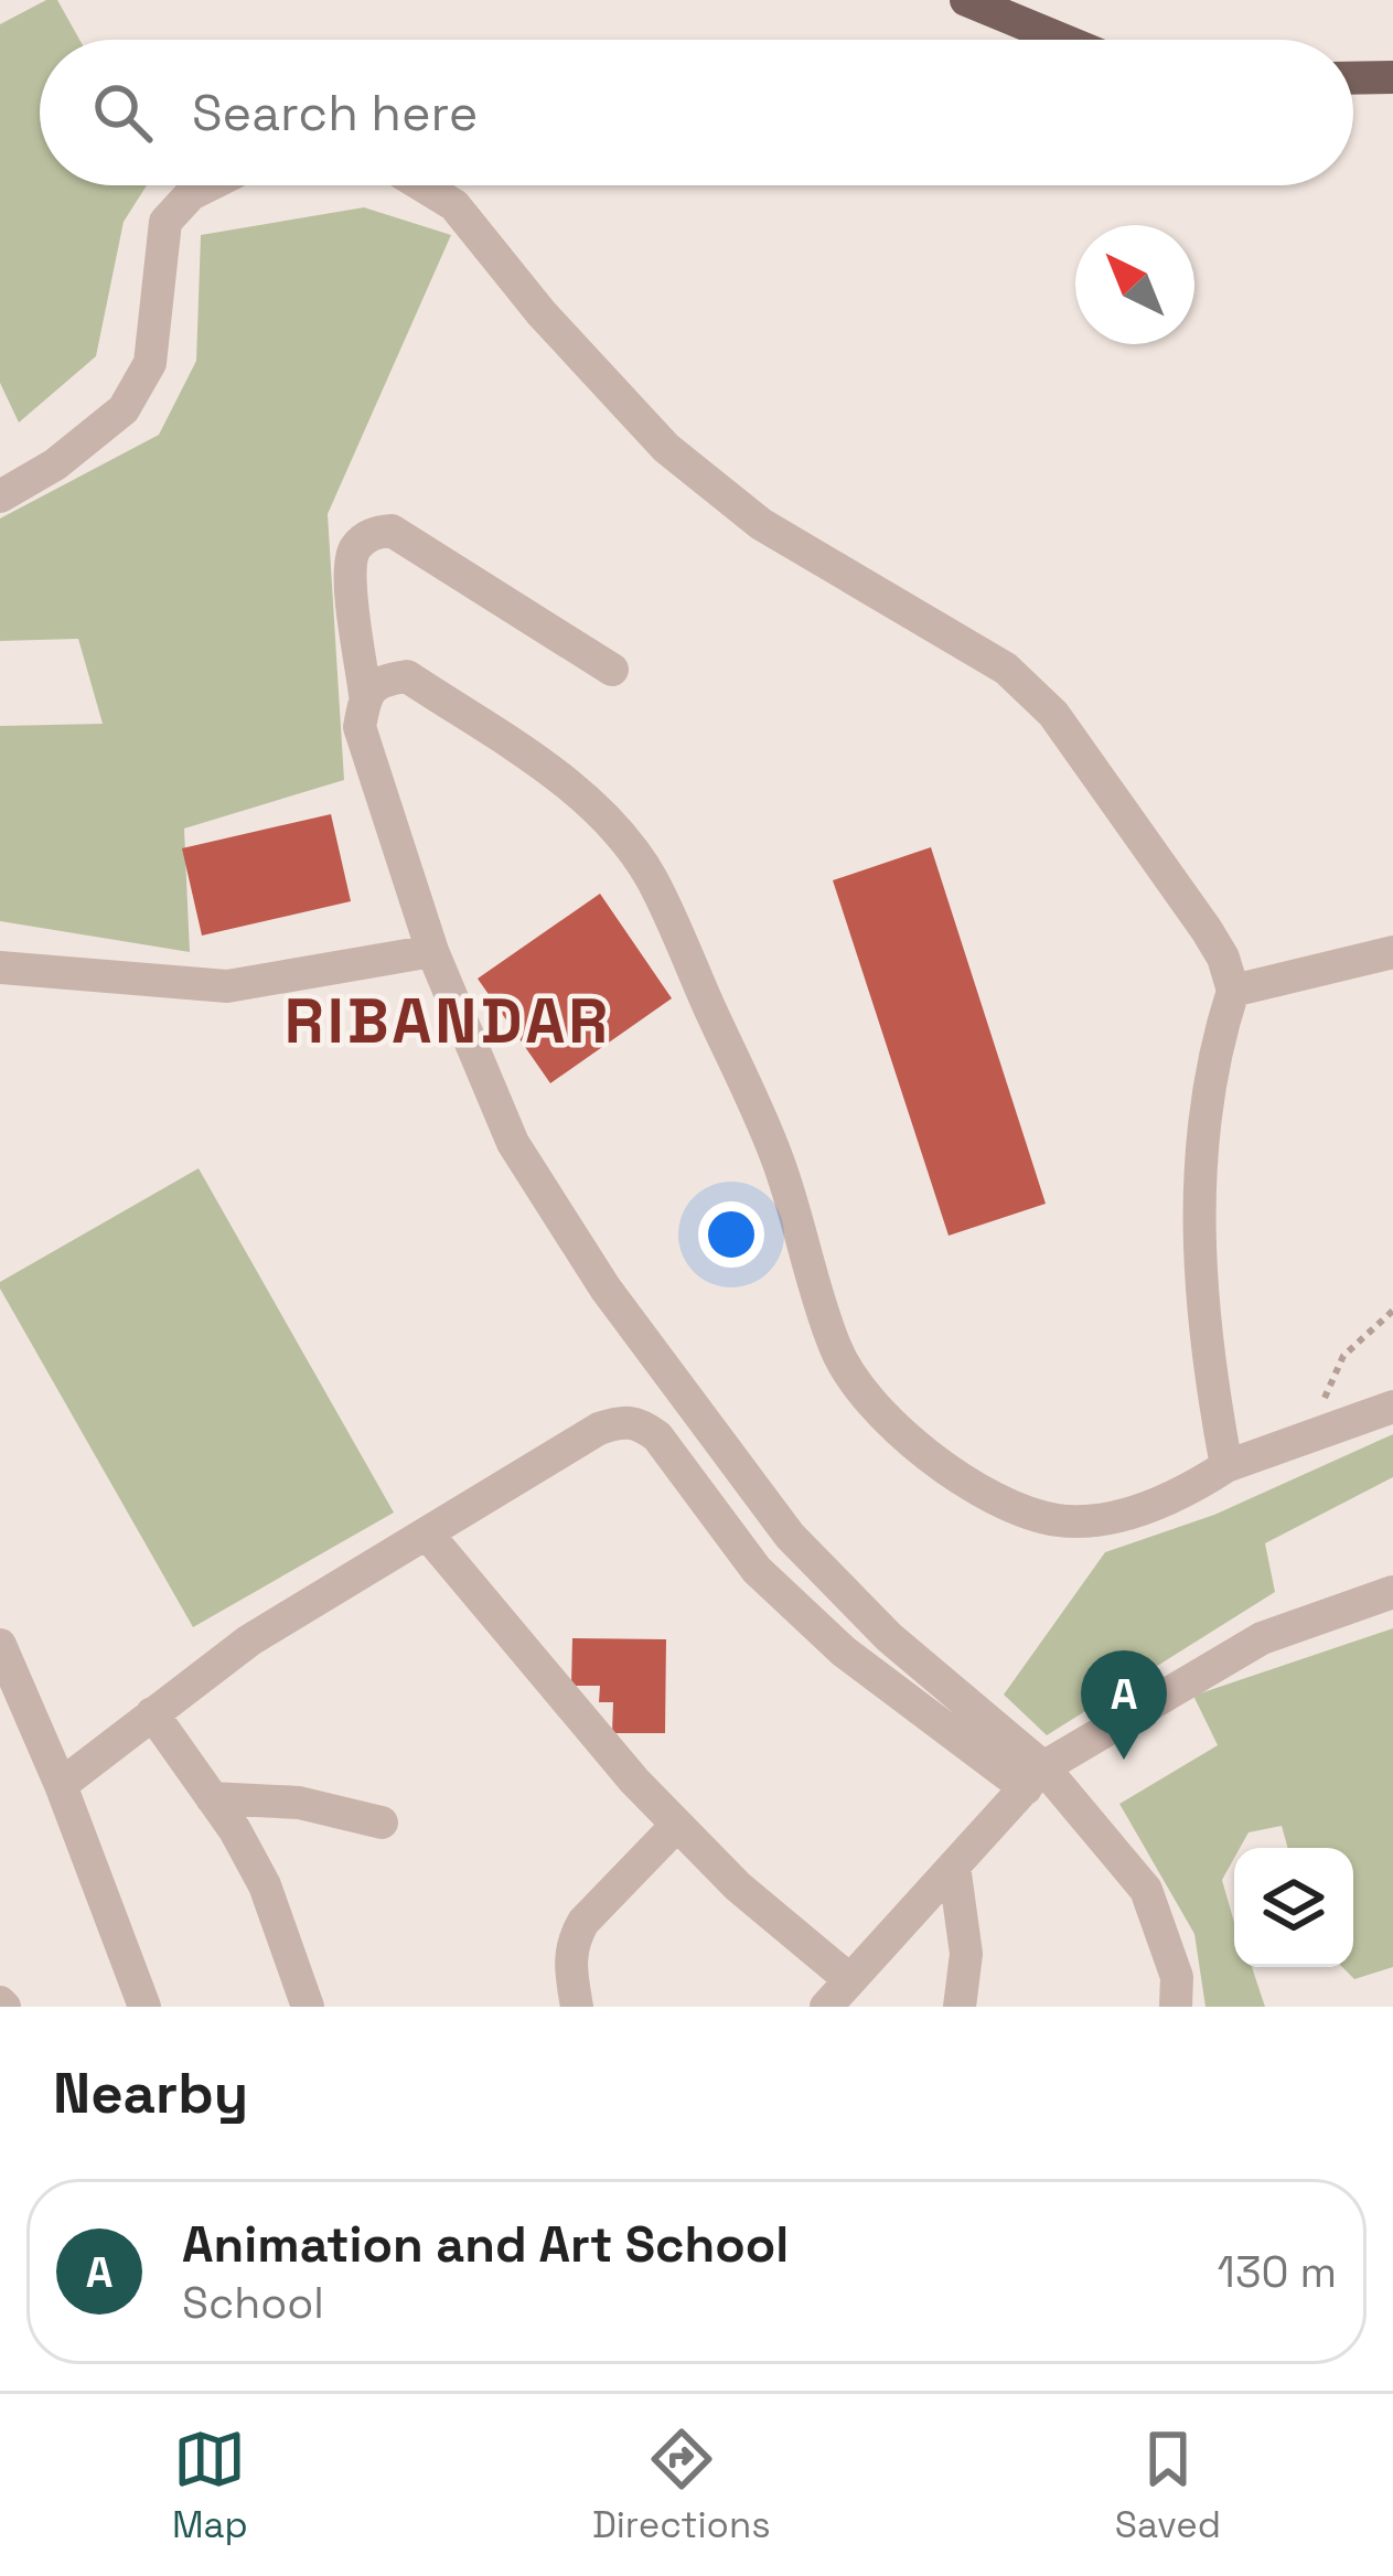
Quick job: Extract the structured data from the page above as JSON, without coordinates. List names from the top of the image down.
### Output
{
  "districts": ["RIBANDAR"],
  "north": "top left",
  "page": {
    "search": "Search here",
    "pins": "A",
    "heading": "Nearby",
    "list": [
      {
        "mark": "A",
        "name": "Animation and Art School",
        "note": "School",
        "value": "130 m"
      }
    ],
    "nav": ["Map", "Directions", "Saved"]
  }
}
